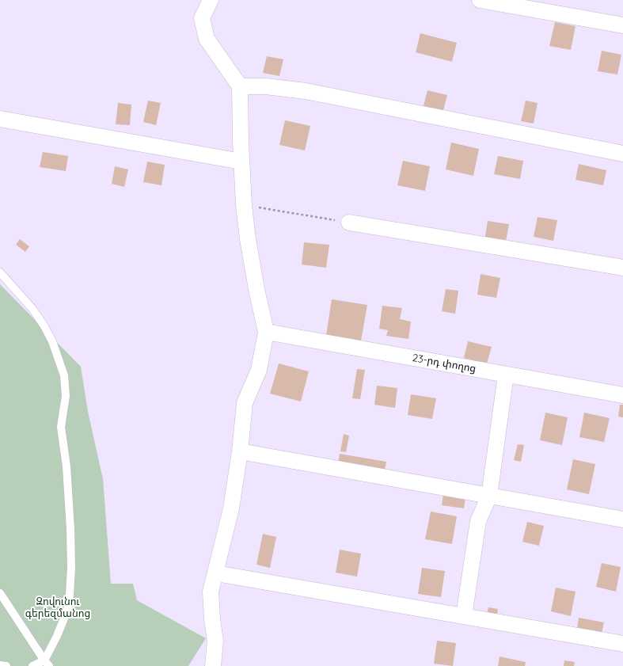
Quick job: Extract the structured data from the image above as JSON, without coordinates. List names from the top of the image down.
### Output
{
  "streets": {
    "street": ["23-րդ փողոց"]
  },
  "parks": ["Զովունու գերեզմանոց"]
}
